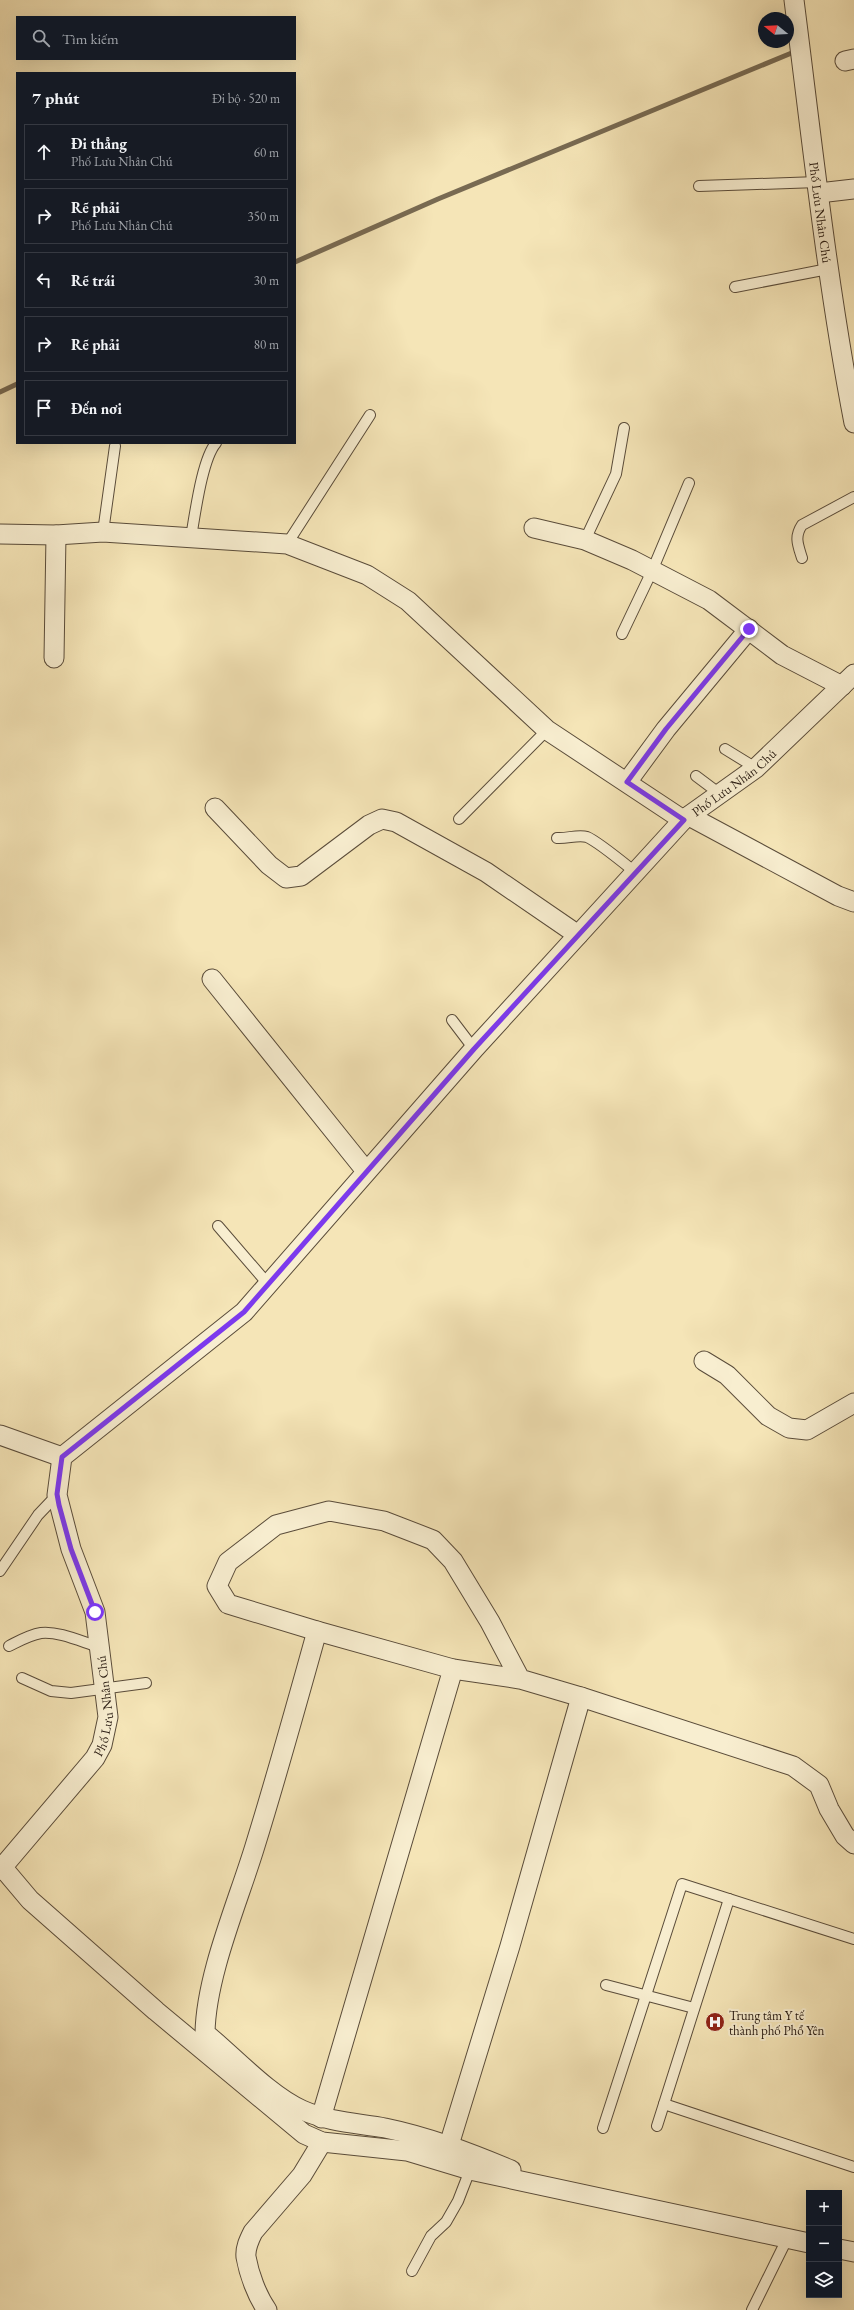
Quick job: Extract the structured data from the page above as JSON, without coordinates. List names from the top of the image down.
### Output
{
  "streets": {
    "street": ["Phố Lưu Nhân Chú"]
  },
  "places": {
    "hospital": ["Trung tâm Y tế thành phố Phổ Yên"]
  },
  "north": "left",
  "page": {
    "search": "Tìm kiếm",
    "heading": ["7 phút", "Đi bộ · 520 m"],
    "list": [
      ["Đi thẳng", "Phố Lưu Nhân Chú", "60 m"],
      ["Rẽ phải", "Phố Lưu Nhân Chú", "350 m"],
      ["Rẽ trái", "30 m"],
      ["Rẽ phải", "80 m"],
      "Đến nơi"
    ],
    "map_buttons": ["+", "−"]
  }
}
